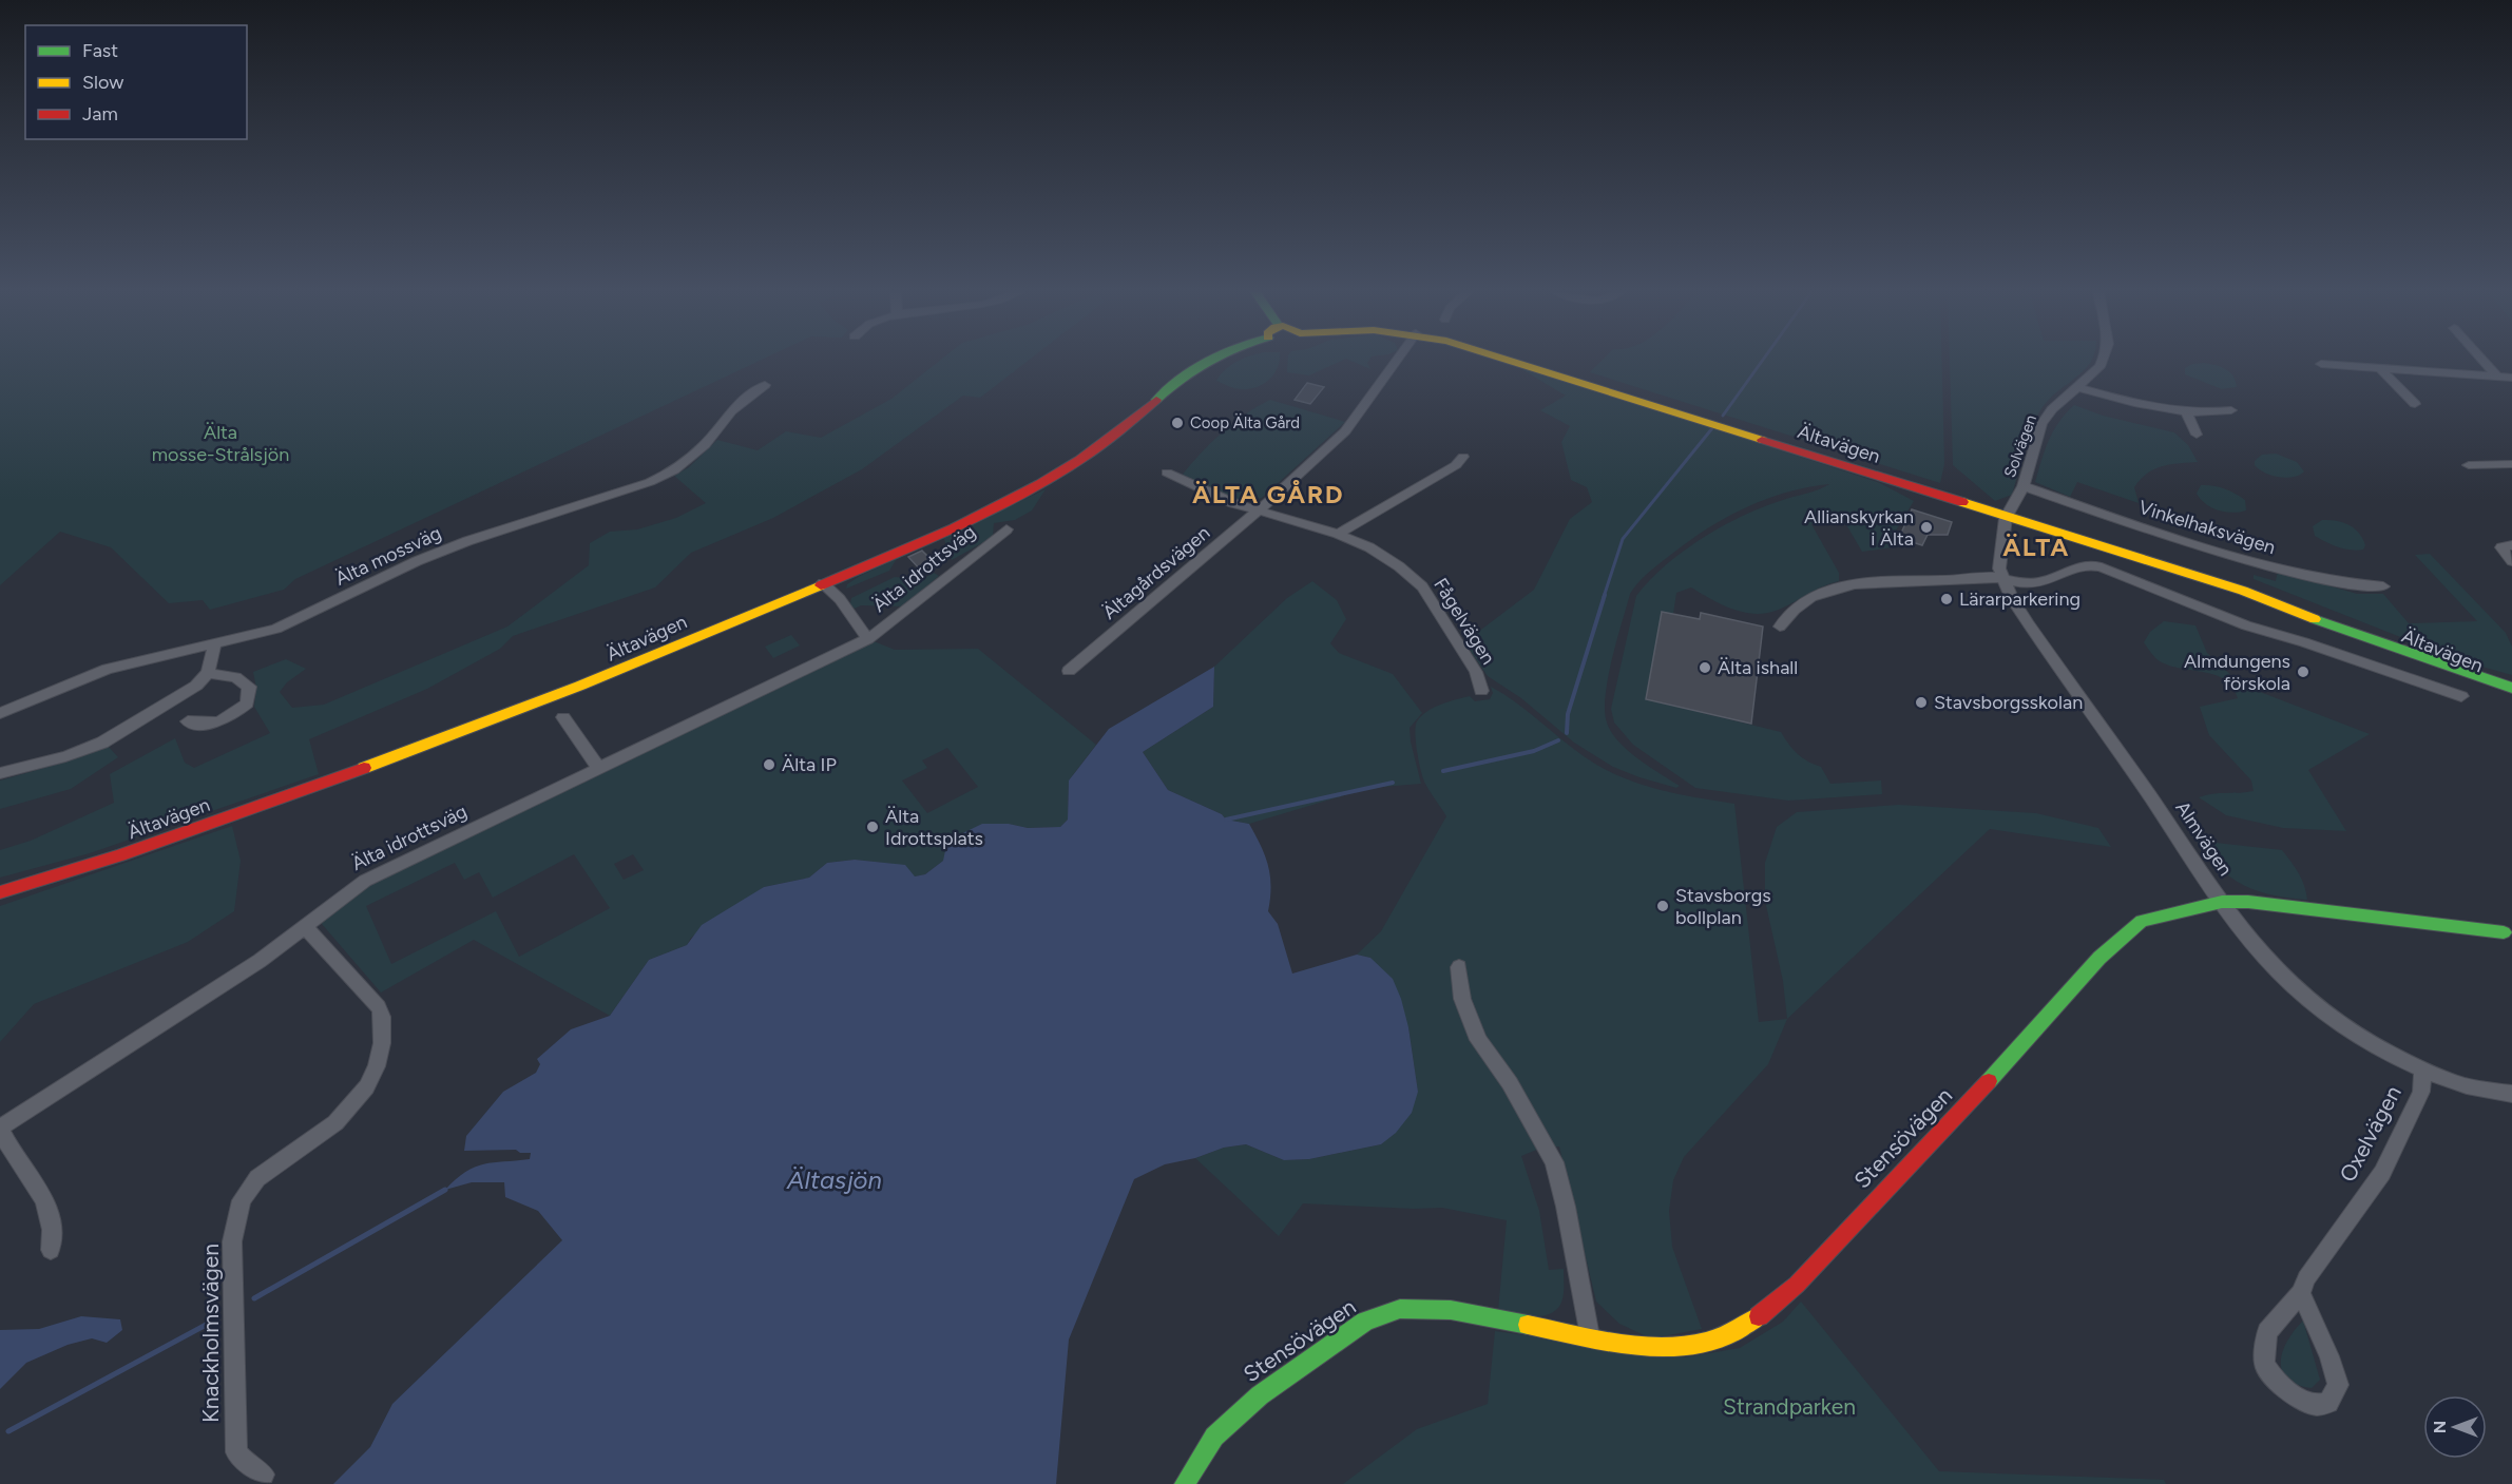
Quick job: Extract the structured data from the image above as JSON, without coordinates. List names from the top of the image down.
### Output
{
  "streets": {
    "main road": ["Ältavägen", "Stensövägen"],
    "street": [
      "Solvägen",
      "Vinkelhaksvägen",
      "Älta mossväg",
      "Älta idrottsväg",
      "Ältagårdsvägen",
      "Fågelvägen",
      "Almvägen",
      "Oxelvägen",
      "Knackholmsvägen"
    ]
  },
  "crossings": [
    ["Ältavägen", "Solvägen"],
    ["Ältavägen", "Älta idrottsväg"],
    ["Ältavägen", "Almvägen"],
    ["Solvägen", "Vinkelhaksvägen"],
    ["Solvägen", "Almvägen"],
    ["Älta idrottsväg", "Knackholmsvägen"],
    ["Ältagårdsvägen", "Fågelvägen"],
    ["Almvägen", "Oxelvägen"],
    ["Almvägen", "Stensövägen"]
  ],
  "districts": ["ÄLTA GÅRD", "ÄLTA"],
  "water": ["Ältasjön"],
  "parks": ["Älta mosse-Strålsjön", "Strandparken"],
  "places": [
    "Coop Älta Gård",
    "Allianskyrkan i Älta",
    "Lärarparkering",
    "Älta ishall",
    "Almdungens förskola",
    "Stavsborgsskolan",
    "Älta IP",
    "Älta Idrottsplats",
    "Stavsborgs bollplan"
  ],
  "legend": ["Fast", "Slow", "Jam"],
  "north": "left"
}
